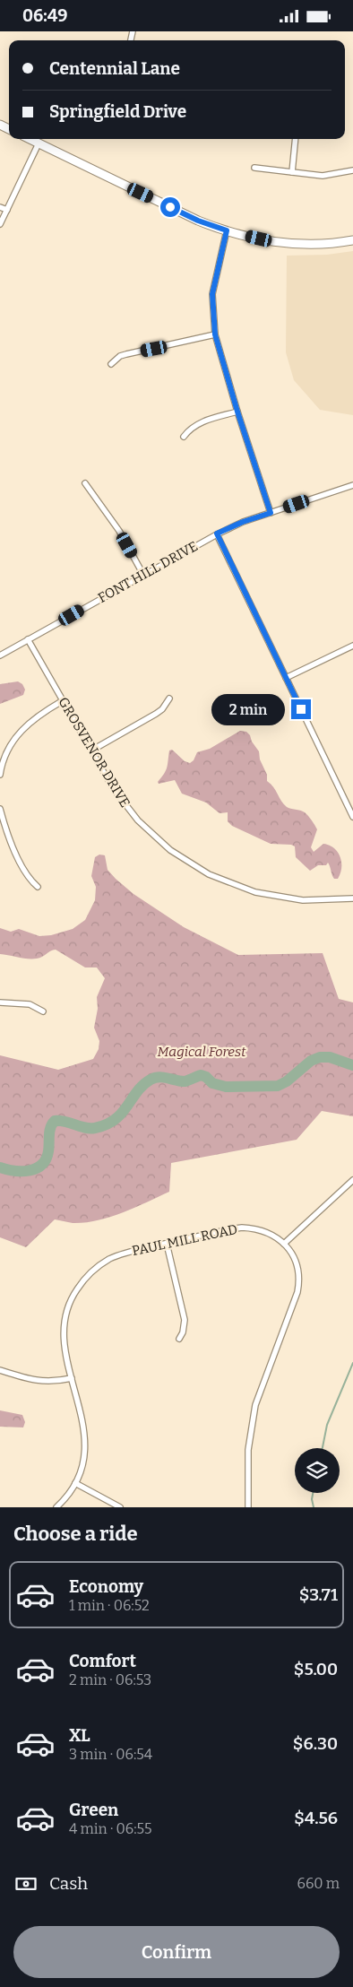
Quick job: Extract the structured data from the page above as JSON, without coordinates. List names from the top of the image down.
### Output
{
  "streets": {
    "street": ["FONT HILL DRIVE", "GROSVENOR DRIVE", "PAUL MILL ROAD"]
  },
  "crossings": [
    ["FONT HILL DRIVE", "GROSVENOR DRIVE"]
  ],
  "parks": ["Magical Forest"],
  "page": {
    "status": "06:49",
    "banner": ["Centennial Lane", "Springfield Drive"],
    "bubble": "2 min",
    "heading": "Choose a ride",
    "list": [
      {
        "name": "Economy",
        "note": "1 min · 06:52",
        "value": "$3.71"
      },
      {
        "name": "Comfort",
        "note": "2 min · 06:53",
        "value": "$5.00"
      },
      {
        "name": "XL",
        "note": "3 min · 06:54",
        "value": "$6.30"
      },
      {
        "name": "Green",
        "note": "4 min · 06:55",
        "value": "$4.56"
      }
    ],
    "pay": ["Cash", "660 m"],
    "buttons": "Confirm"
  }
}
